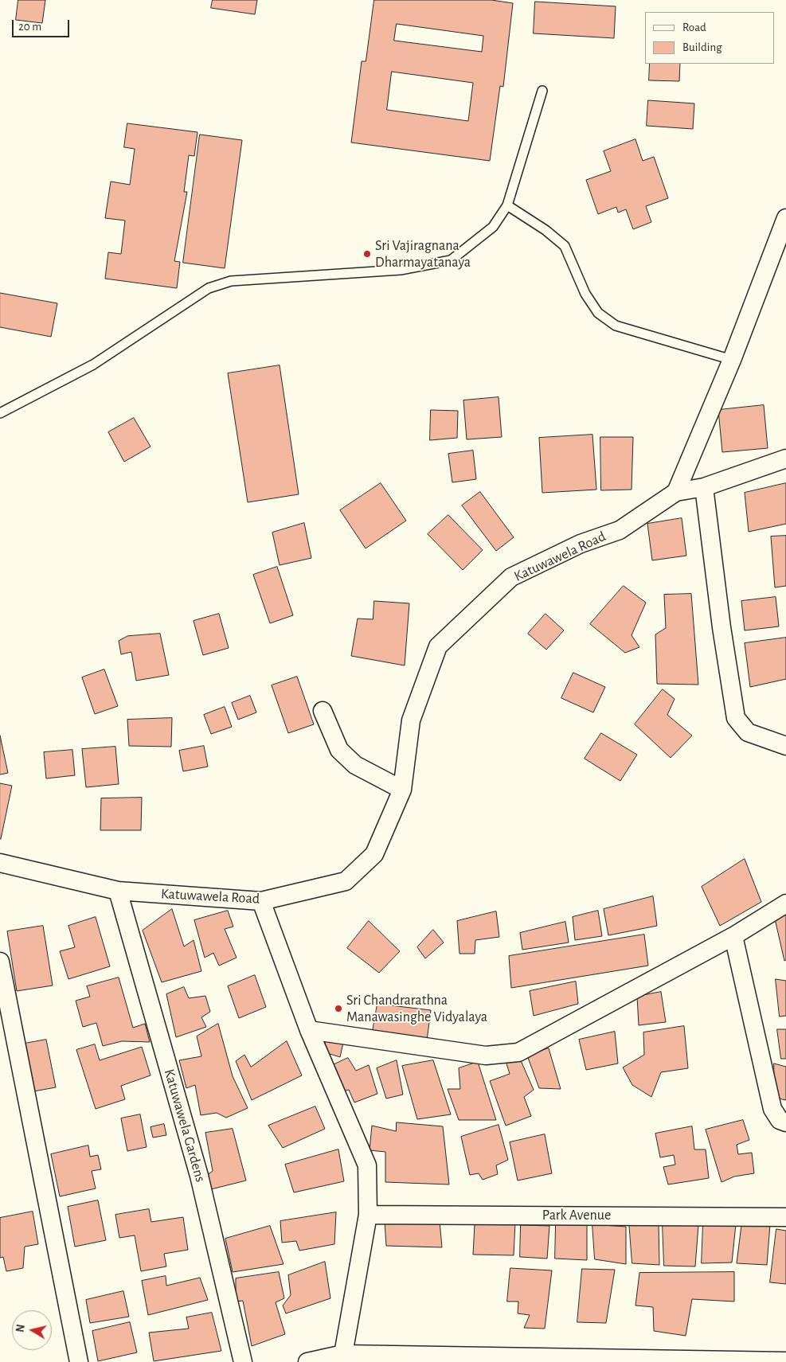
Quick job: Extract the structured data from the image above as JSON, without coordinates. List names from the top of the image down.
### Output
{
  "streets": {
    "street": ["Katuwawela Road", "Katuwawela Gardens", "Park Avenue"]
  },
  "crossings": [
    ["Katuwawela Road", "Katuwawela Gardens"]
  ],
  "places": ["Sri Vajiragnana Dharmayatanaya", "Sri Chandrarathna Manawasinghe Vidyalaya"],
  "legend": ["Road", "Building"],
  "scale_bar": "20 m",
  "north": "left"
}
